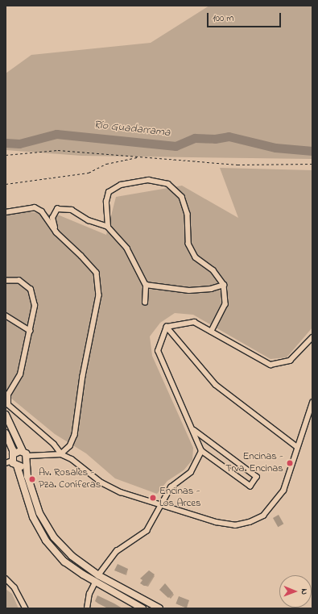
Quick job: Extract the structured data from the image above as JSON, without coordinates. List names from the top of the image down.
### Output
{
  "water": ["Río Guadarrama"],
  "places": ["Encinas - Trva. Encinas", "Av. Rosales - Pza. Coníferas", "Encinas - Los Arces"],
  "scale_bar": "100 m",
  "north": "right"
}
